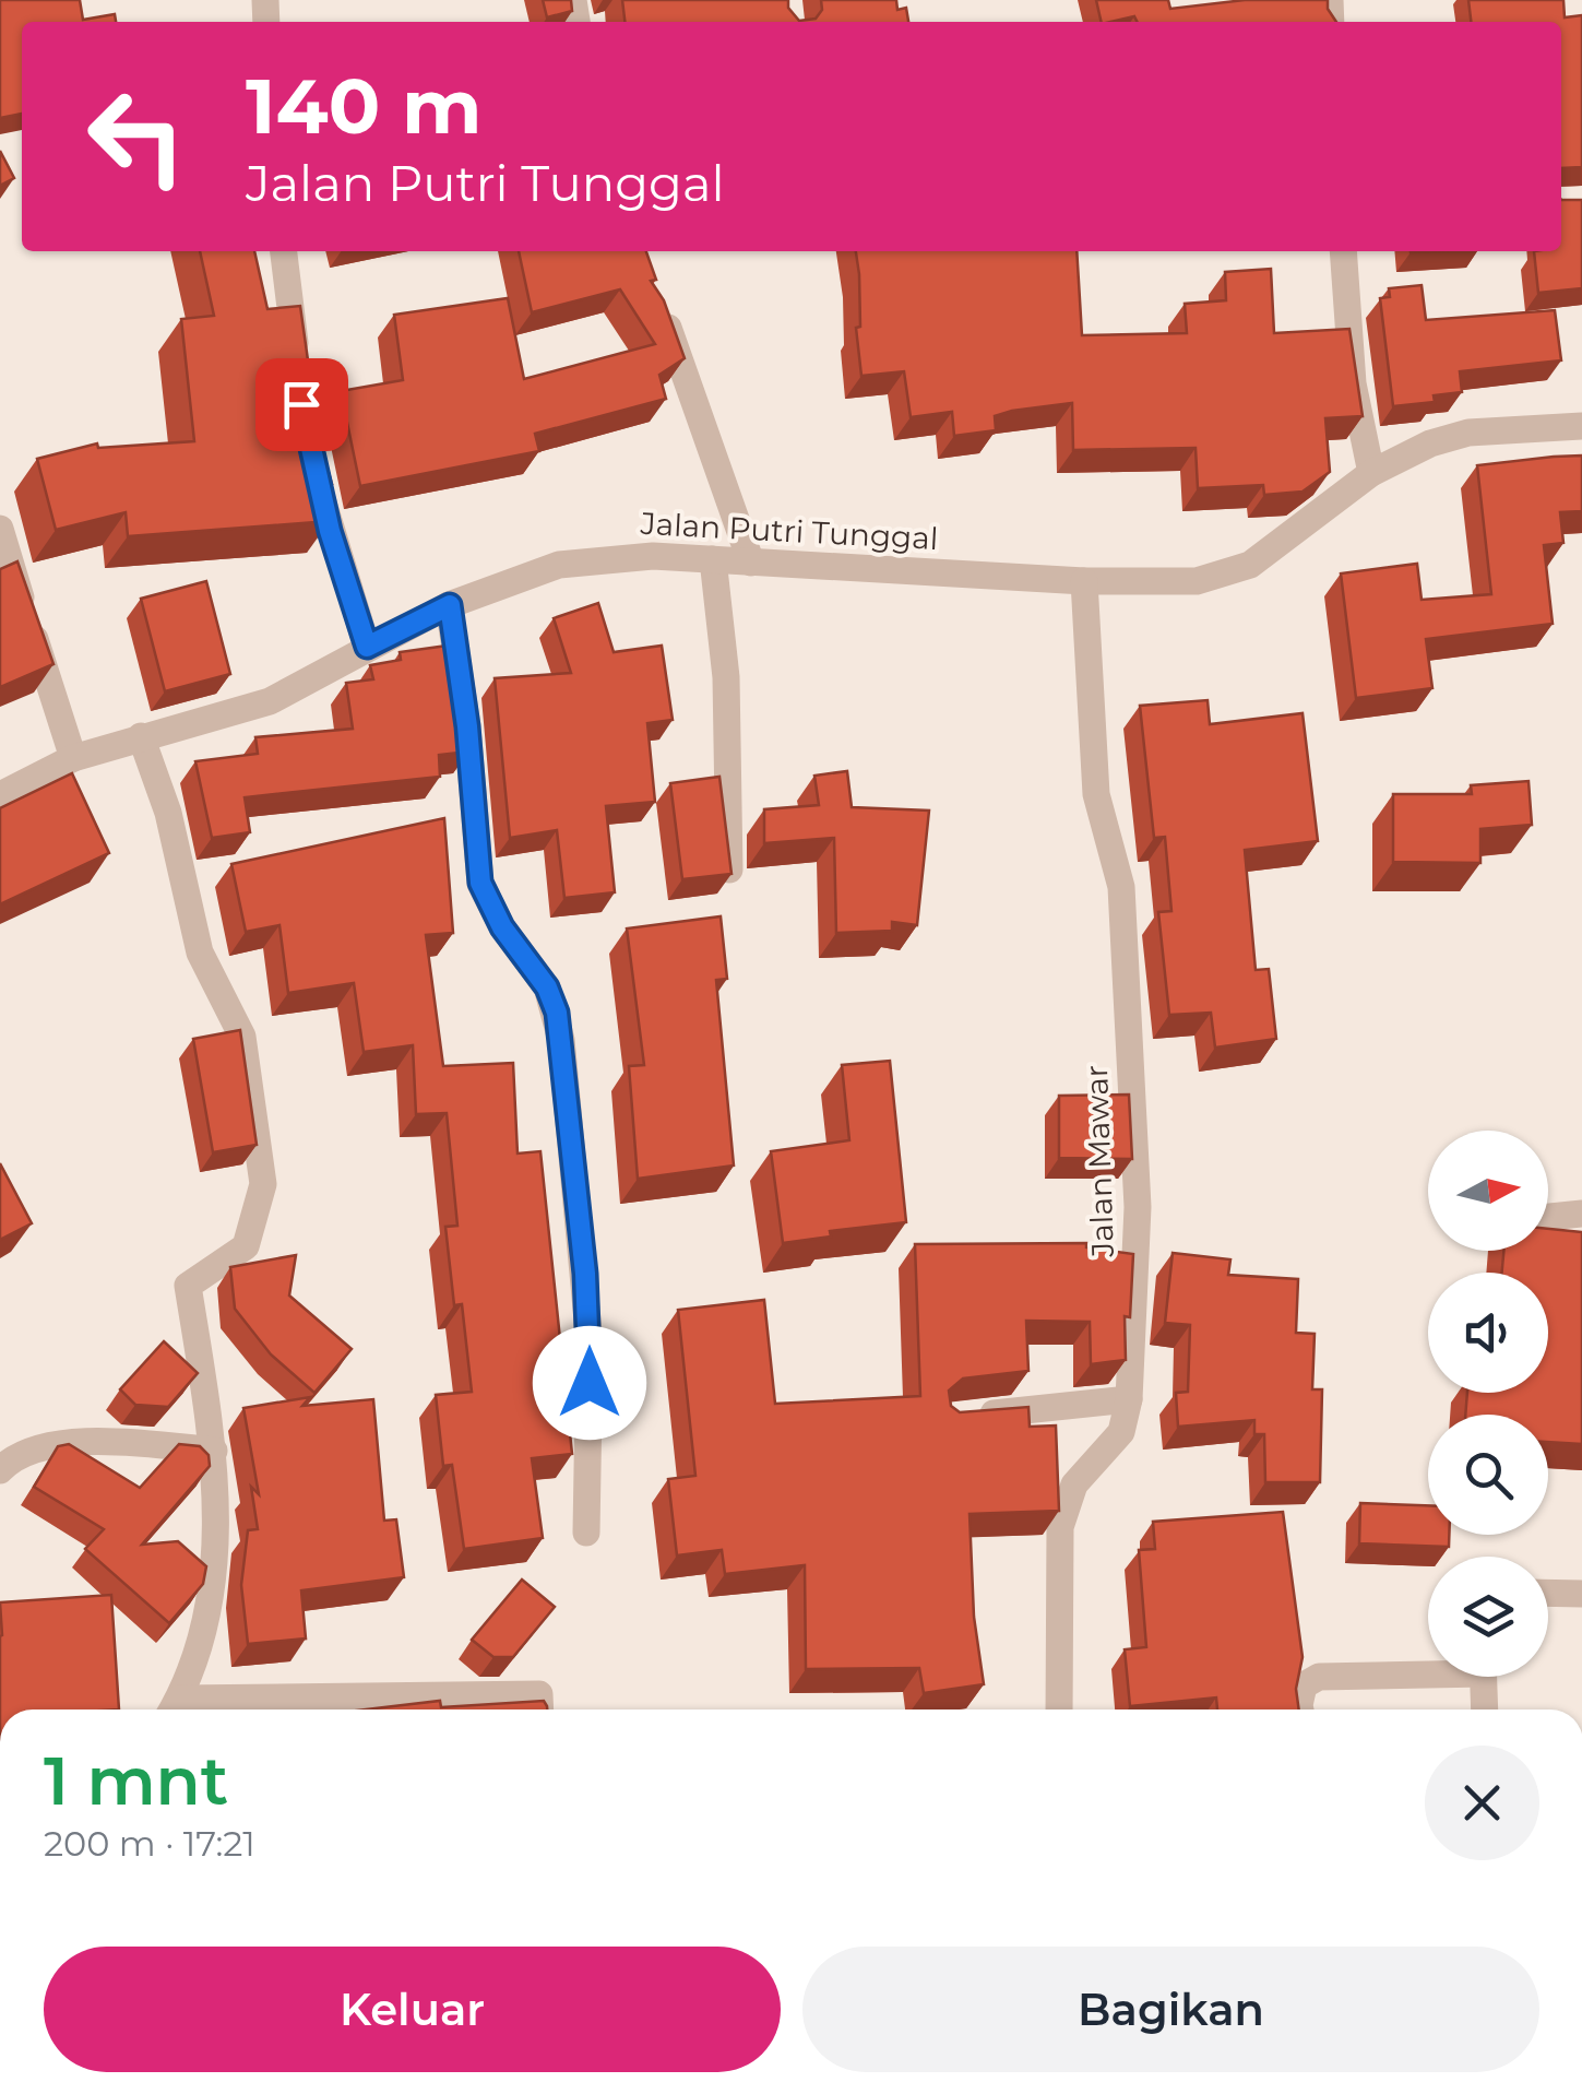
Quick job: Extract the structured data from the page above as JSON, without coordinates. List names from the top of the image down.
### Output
{
  "streets": {
    "street": ["Jalan Putri Tunggal", "Jalan Mawar"]
  },
  "crossings": [
    ["Jalan Putri Tunggal", "Jalan Mawar"]
  ],
  "north": "right",
  "page": {
    "turn": ["140 m", "Jalan Putri Tunggal"],
    "heading": ["1 mnt", "200 m · 17:21"],
    "buttons": ["Keluar", "Bagikan"]
  }
}
